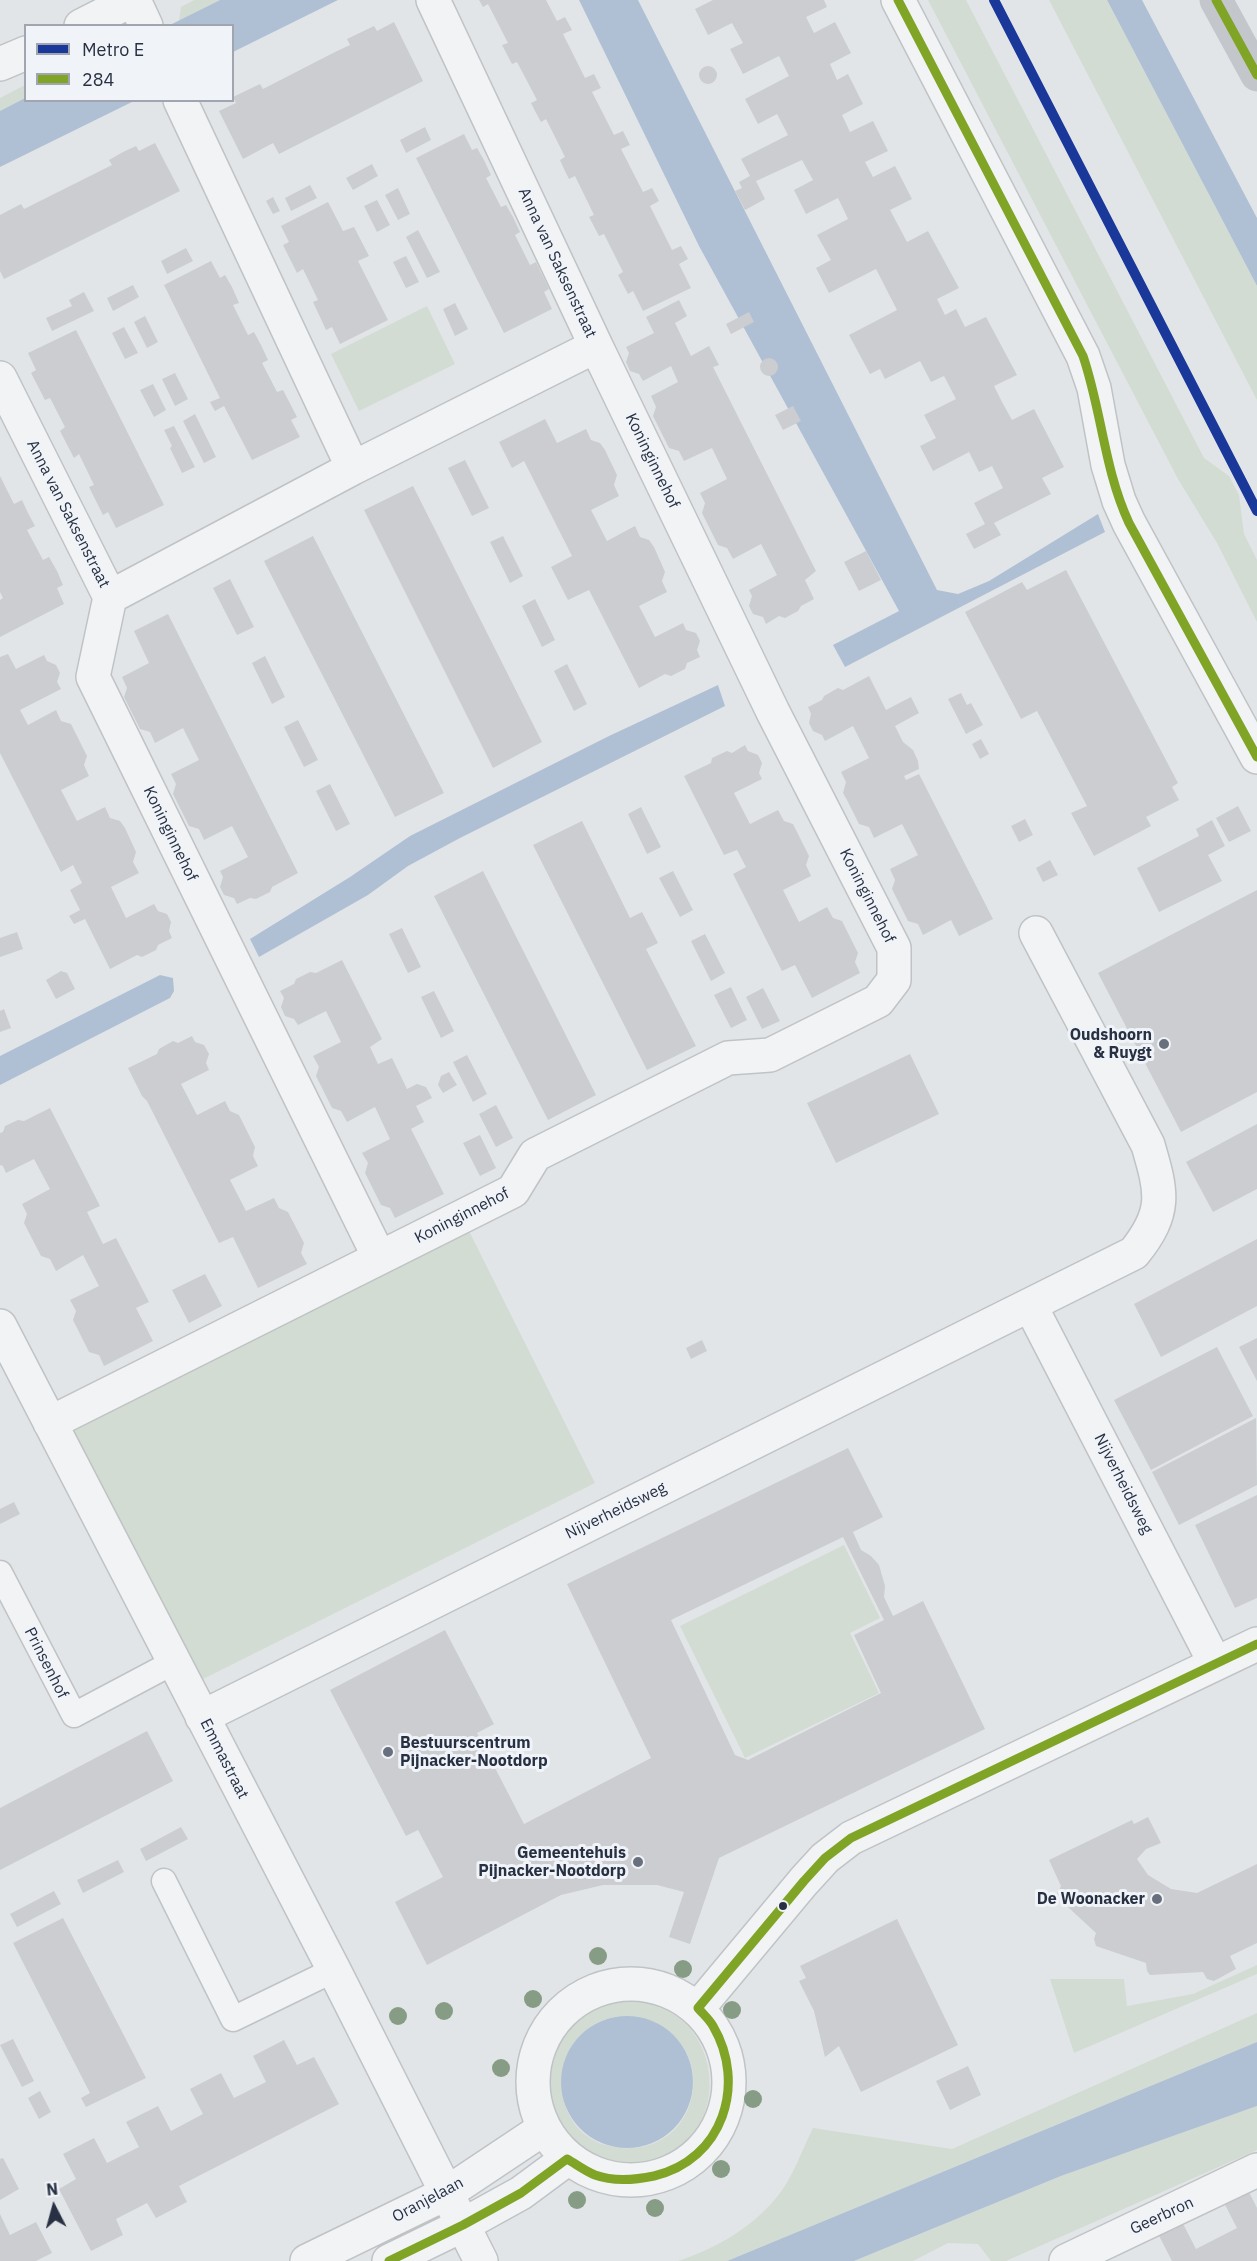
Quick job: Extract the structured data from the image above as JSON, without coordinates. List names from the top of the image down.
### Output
{
  "streets": {
    "street": [
      "Anna van Saksenstraat",
      "Koninginnehof",
      "Nijverheidsweg",
      "Emmastraat",
      "Oranjelaan",
      "Geerbron"
    ],
    "lane": ["Prinsenhof"]
  },
  "crossings": [
    ["Anna van Saksenstraat", "Koninginnehof"],
    ["Koninginnehof", "Emmastraat"],
    ["Nijverheidsweg", "Emmastraat"],
    ["Prinsenhof", "Emmastraat"],
    ["Emmastraat", "Oranjelaan"]
  ],
  "places": [
    "Oudshoorn & Ruygt",
    "Bestuurscentrum Pijnacker-Nootdorp",
    "Gemeentehuis Pijnacker-Nootdorp",
    "De Woonacker"
  ],
  "lines": ["metro line E", "transit line 284"],
  "legend": ["Metro E", "284"],
  "north": "top"
}
